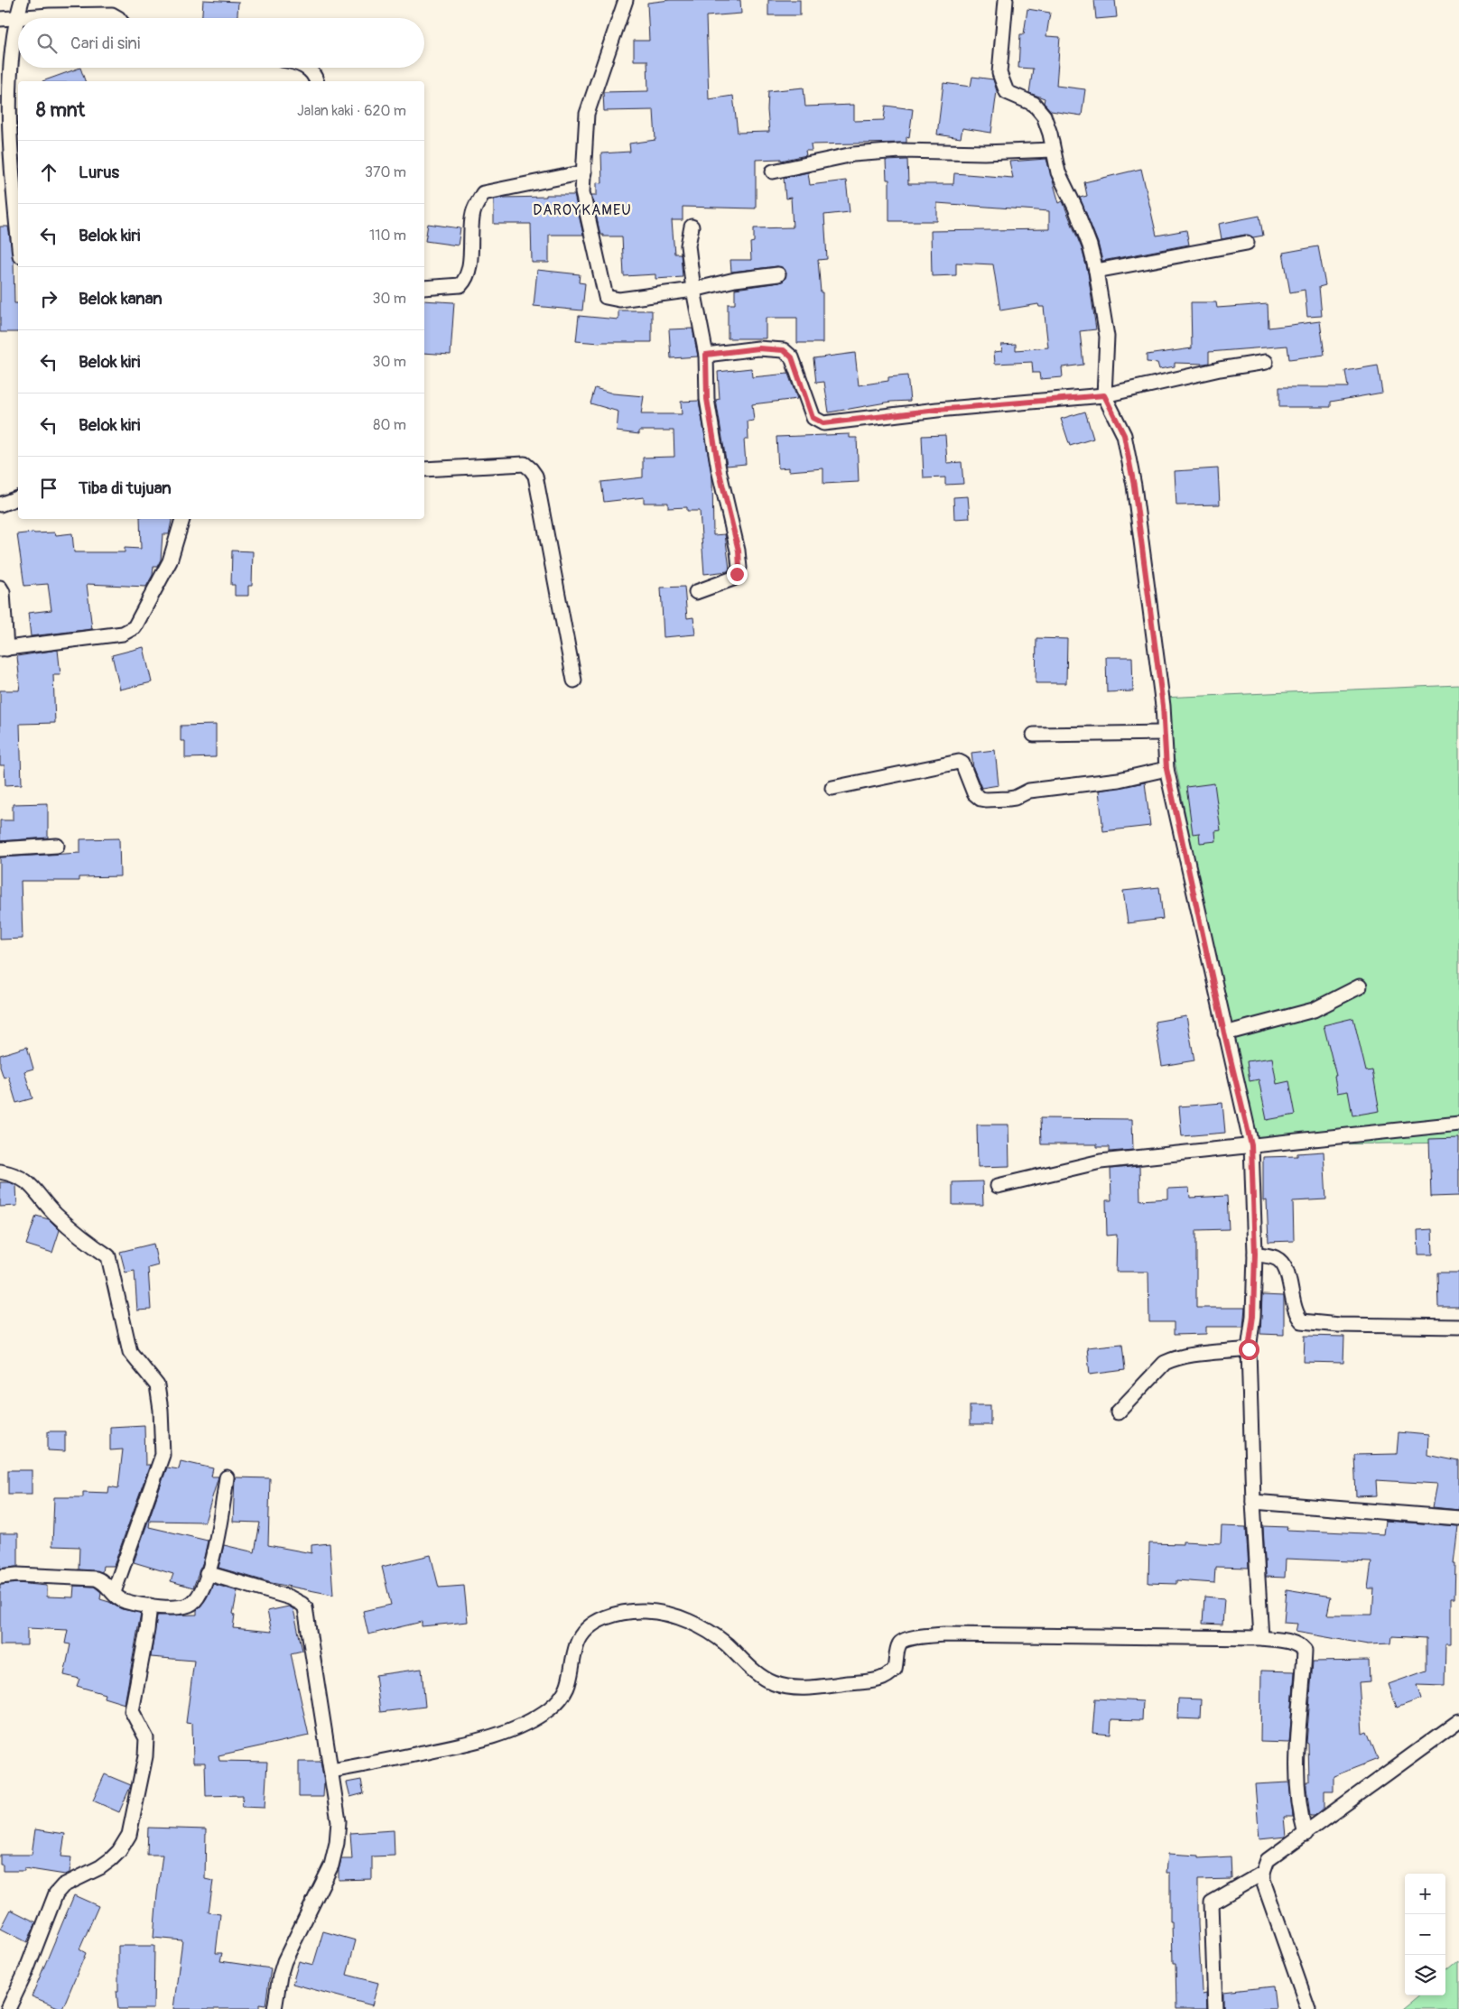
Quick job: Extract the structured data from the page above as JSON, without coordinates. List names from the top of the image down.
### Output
{
  "districts": ["DAROYKAMEU"],
  "page": {
    "search": "Cari di sini",
    "heading": ["8 mnt", "Jalan kaki · 620 m"],
    "list": [
      ["Lurus", "370 m"],
      ["Belok kiri", "110 m"],
      ["Belok kanan", "30 m"],
      ["Belok kiri", "30 m"],
      ["Belok kiri", "80 m"],
      "Tiba di tujuan"
    ],
    "map_buttons": ["+", "−"]
  }
}
